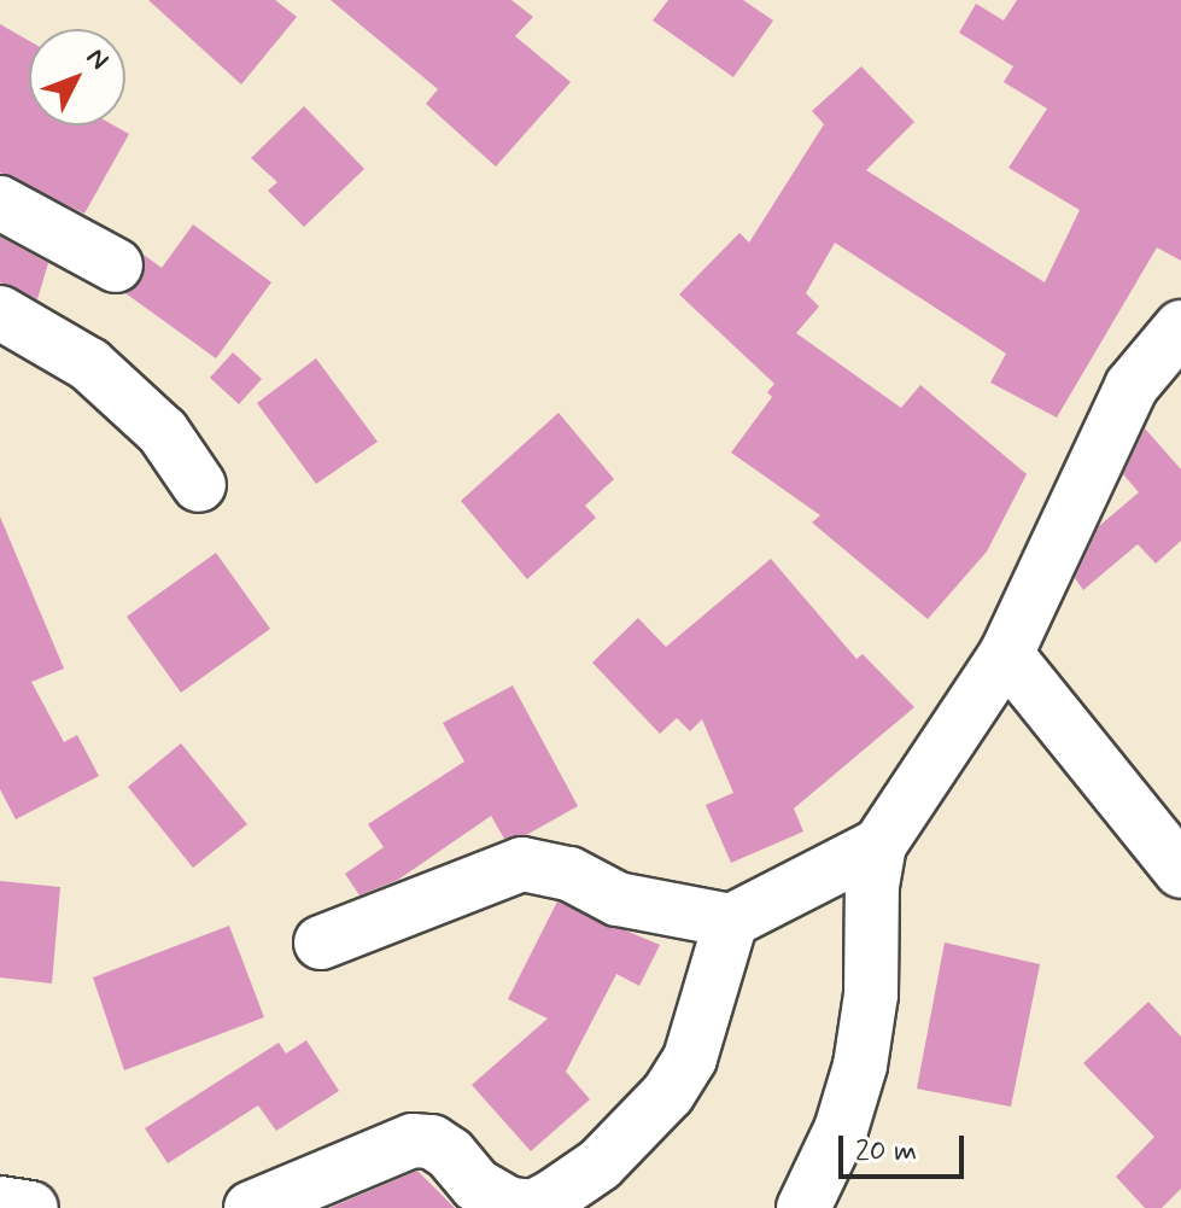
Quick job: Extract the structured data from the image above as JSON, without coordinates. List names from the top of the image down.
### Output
{
  "scale_bar": "20 m",
  "north": "top right"
}
